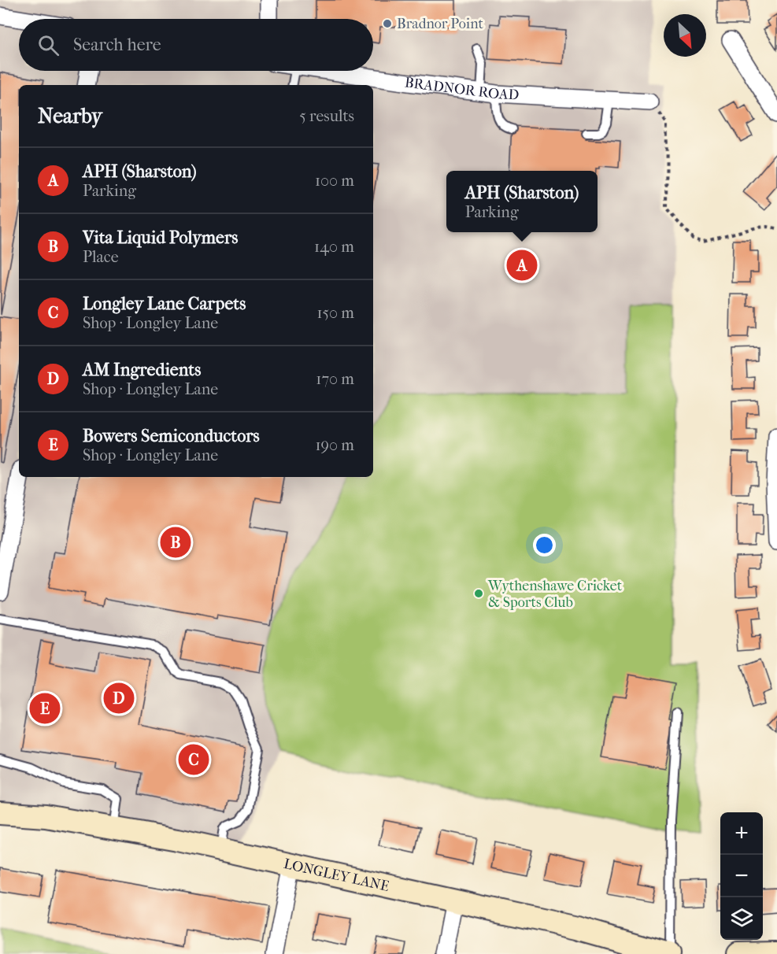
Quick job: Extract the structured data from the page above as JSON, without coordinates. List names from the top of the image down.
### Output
{
  "streets": {
    "street": ["BRADNOR ROAD", "LONGLEY LANE"]
  },
  "places": ["Bradnor Point", "Wythenshawe Cricket & Sports Club"],
  "north": "bottom right",
  "page": {
    "search": "Search here",
    "heading": ["Nearby", "5 results"],
    "list": [
      {
        "mark": "A",
        "name": "APH (Sharston)",
        "note": "Parking",
        "value": "100 m"
      },
      {
        "mark": "B",
        "name": "Vita Liquid Polymers",
        "note": "Place",
        "value": "140 m"
      },
      {
        "mark": "C",
        "name": "Longley Lane Carpets",
        "note": "Shop · Longley Lane",
        "value": "150 m"
      },
      {
        "mark": "D",
        "name": "AM Ingredients",
        "note": "Shop · Longley Lane",
        "value": "170 m"
      },
      {
        "mark": "E",
        "name": "Bowers Semiconductors",
        "note": "Shop · Longley Lane",
        "value": "190 m"
      }
    ],
    "popup": ["APH (Sharston)", "Parking"],
    "pins": [
      "A",
      "B",
      "D",
      "E",
      "C"
    ],
    "map_buttons": ["+", "−"]
  }
}
